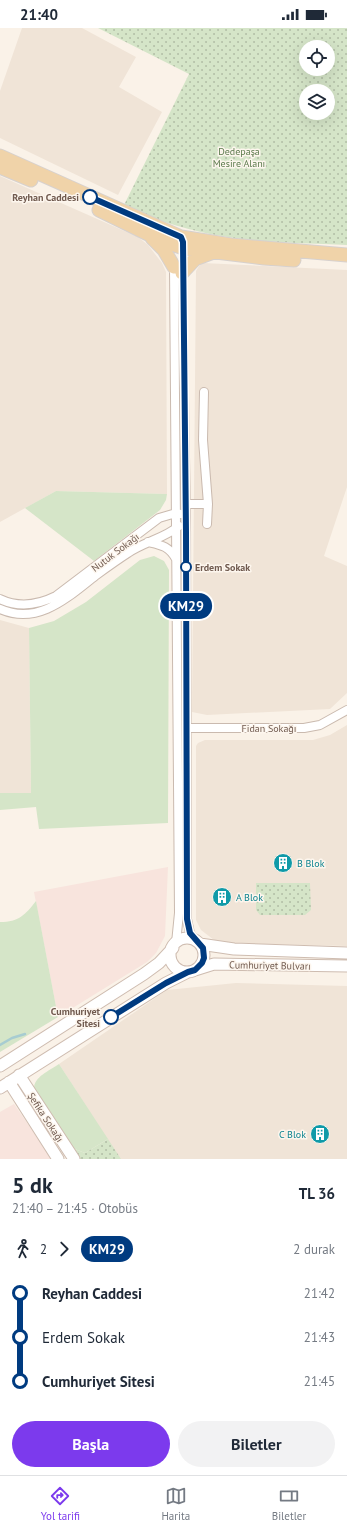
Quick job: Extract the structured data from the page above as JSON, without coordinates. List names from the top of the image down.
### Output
{
  "streets": {
    "street": [
      "Nutuk Sokağı",
      "Fidan Sokağı",
      "Cumhuriyet Bulvarı",
      "Şefika Sokağı"
    ]
  },
  "crossings": [
    ["Cumhuriyet Bulvarı", "Şefika Sokağı"]
  ],
  "parks": ["Dedepaşa Mesire Alanı"],
  "places": {
    "other": ["Reyhan Caddesi", "Erdem Sokak", "Cumhuriyet Sitesi"],
    "building": ["B Blok", "A Blok", "C Blok"]
  },
  "lines": ["bus line KM29"],
  "page": {
    "status": "21:40",
    "on_map": "KM29",
    "heading": ["5 dk", "21:40 – 21:45 · Otobüs", "TL 36"],
    "legs": ["2", "KM29", "2 durak"],
    "list": [
      {
        "name": "Reyhan Caddesi",
        "value": "21:42"
      },
      {
        "name": "Erdem Sokak",
        "value": "21:43"
      },
      {
        "name": "Cumhuriyet Sitesi",
        "value": "21:45"
      }
    ],
    "buttons": ["Başla", "Biletler"],
    "tabs": ["Yol tarifi", "Harita", "Biletler"]
  }
}
